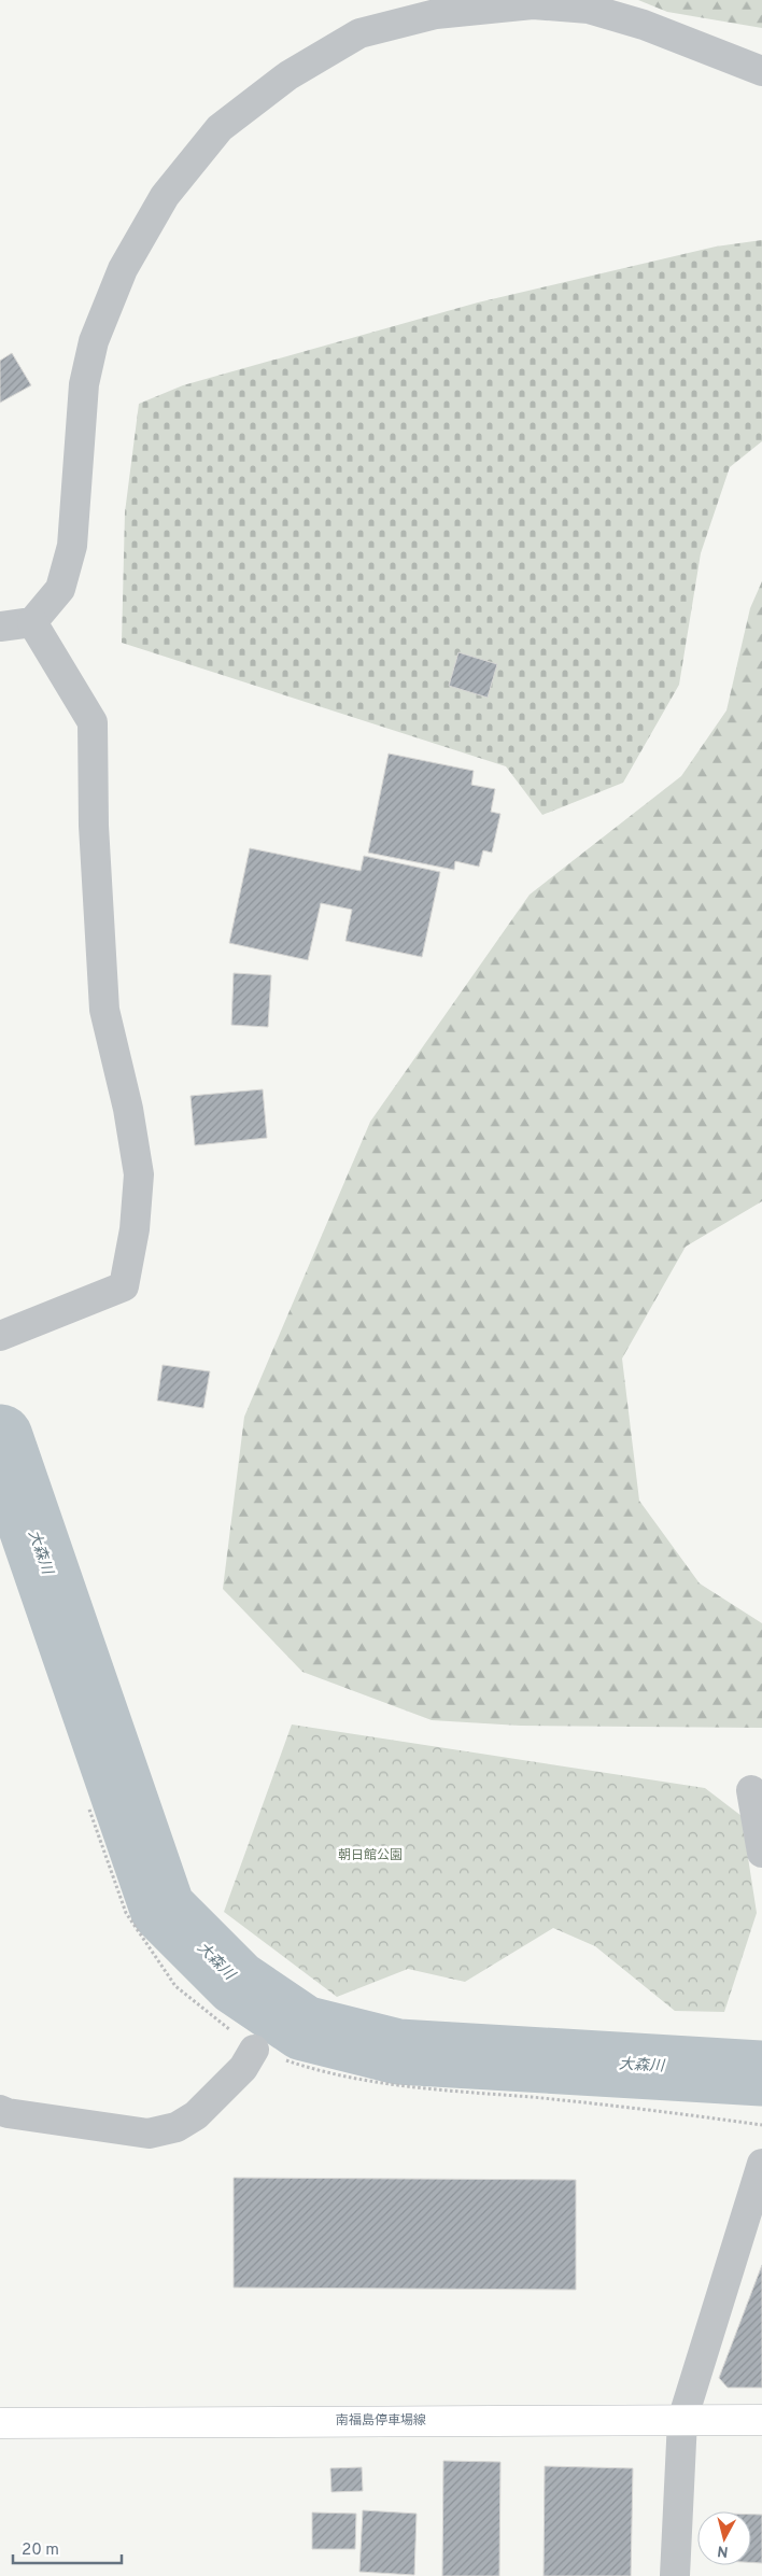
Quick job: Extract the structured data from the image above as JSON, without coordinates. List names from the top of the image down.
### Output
{
  "streets": {
    "main road": ["南福島停車場線"]
  },
  "water": ["大森川"],
  "parks": ["朝日館公園"],
  "scale_bar": "20 m",
  "north": "bottom"
}
